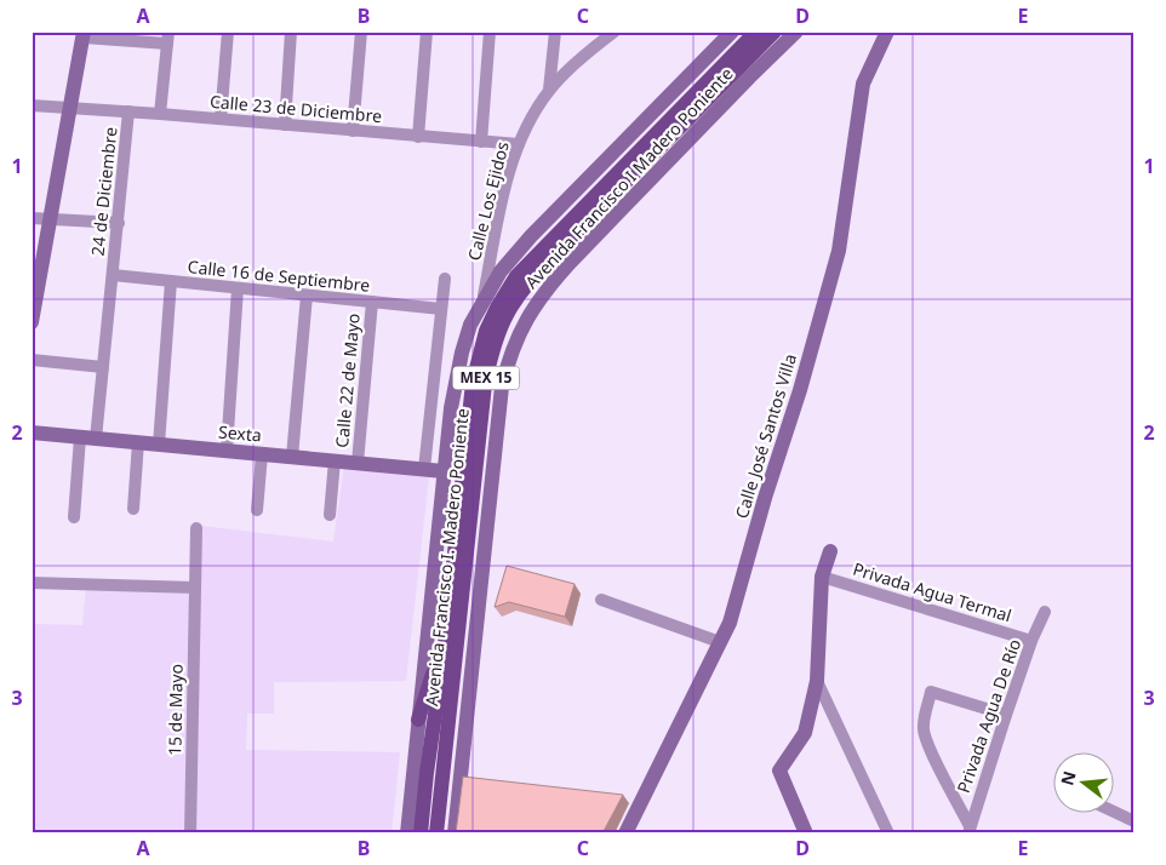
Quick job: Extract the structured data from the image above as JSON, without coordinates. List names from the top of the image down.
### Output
{
  "streets": {
    "main road": ["MEX 15", "Avenida Francisco I. Madero Poniente"],
    "street": [
      "Calle 23 de Diciembre",
      "Avenida Francisco I Madero Poniente",
      "24 de Diciembre",
      "Calle Los Ejidos",
      "Calle 16 de Septiembre",
      "Calle 22 de Mayo",
      "Sexta",
      "Calle José Santos Villa",
      "Privada Agua Termal",
      "15 de Mayo",
      "Privada Agua De Río"
    ]
  },
  "crossings": [
    ["Calle 23 de Diciembre", "24 de Diciembre"],
    ["Calle 23 de Diciembre", "Calle Los Ejidos"],
    ["24 de Diciembre", "Calle 16 de Septiembre"],
    ["24 de Diciembre", "Sexta"],
    ["Calle Los Ejidos", "Avenida Francisco I. Madero Poniente"],
    ["Calle 16 de Septiembre", "Calle 22 de Mayo"],
    ["Calle 22 de Mayo", "Sexta"],
    ["Sexta", "Avenida Francisco I. Madero Poniente"],
    ["Privada Agua Termal", "Privada Agua De Río"]
  ],
  "north": "left",
  "grid": {
    "columns": [
      "A",
      "B",
      "C",
      "D",
      "E"
    ],
    "rows": ["1", "2", "3"]
  }
}
